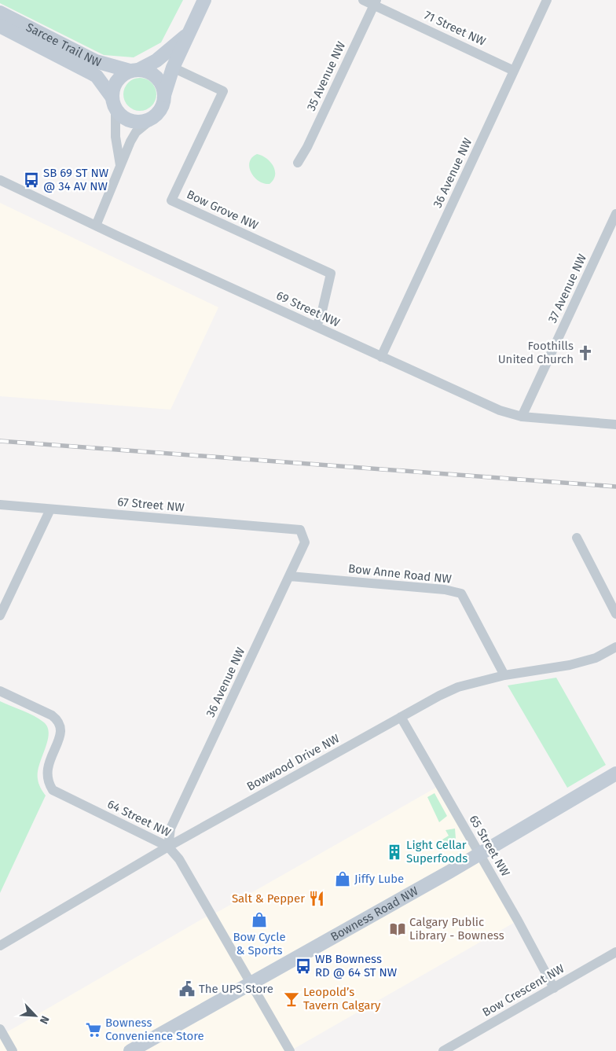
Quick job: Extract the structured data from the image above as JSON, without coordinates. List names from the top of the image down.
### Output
{
  "streets": {
    "street": [
      "71 Street NW",
      "Sarcee Trail NW",
      "35 Avenue NW",
      "36 Avenue NW",
      "Bow Grove NW",
      "37 Avenue NW",
      "69 Street NW",
      "67 Street NW",
      "Bow Anne Road NW",
      "Bowwood Drive NW",
      "64 Street NW",
      "65 Street NW",
      "Bowness Road NW",
      "Bow Crescent NW"
    ]
  },
  "crossings": [
    ["71 Street NW", "35 Avenue NW"],
    ["71 Street NW", "36 Avenue NW"],
    ["36 Avenue NW", "69 Street NW"],
    ["36 Avenue NW", "67 Street NW"],
    ["36 Avenue NW", "Bow Anne Road NW"],
    ["36 Avenue NW", "Bowwood Drive NW"],
    ["36 Avenue NW", "64 Street NW"],
    ["Bow Grove NW", "69 Street NW"],
    ["37 Avenue NW", "69 Street NW"],
    ["Bow Anne Road NW", "Bowwood Drive NW"],
    ["Bowwood Drive NW", "64 Street NW"],
    ["Bowwood Drive NW", "65 Street NW"],
    ["64 Street NW", "Bowness Road NW"],
    ["65 Street NW", "Bowness Road NW"],
    ["65 Street NW", "Bow Crescent NW"]
  ],
  "places": {
    "bus stop": ["SB 69 ST NW @ 34 AV NW", "WB Bowness RD @ 64 ST NW"],
    "church": ["Foothills United Church"],
    "building": ["Light Cellar Superfoods"],
    "shop": ["Jiffy Lube", "Bow Cycle & Sports"],
    "restaurant": ["Salt & Pepper"],
    "library": ["Calgary Public Library - Bowness"],
    "public building": ["The UPS Store"],
    "bar": ["Leopold’s Tavern Calgary"],
    "supermarket": ["Bowness Convenience Store"]
  },
  "north": "bottom right"
}
